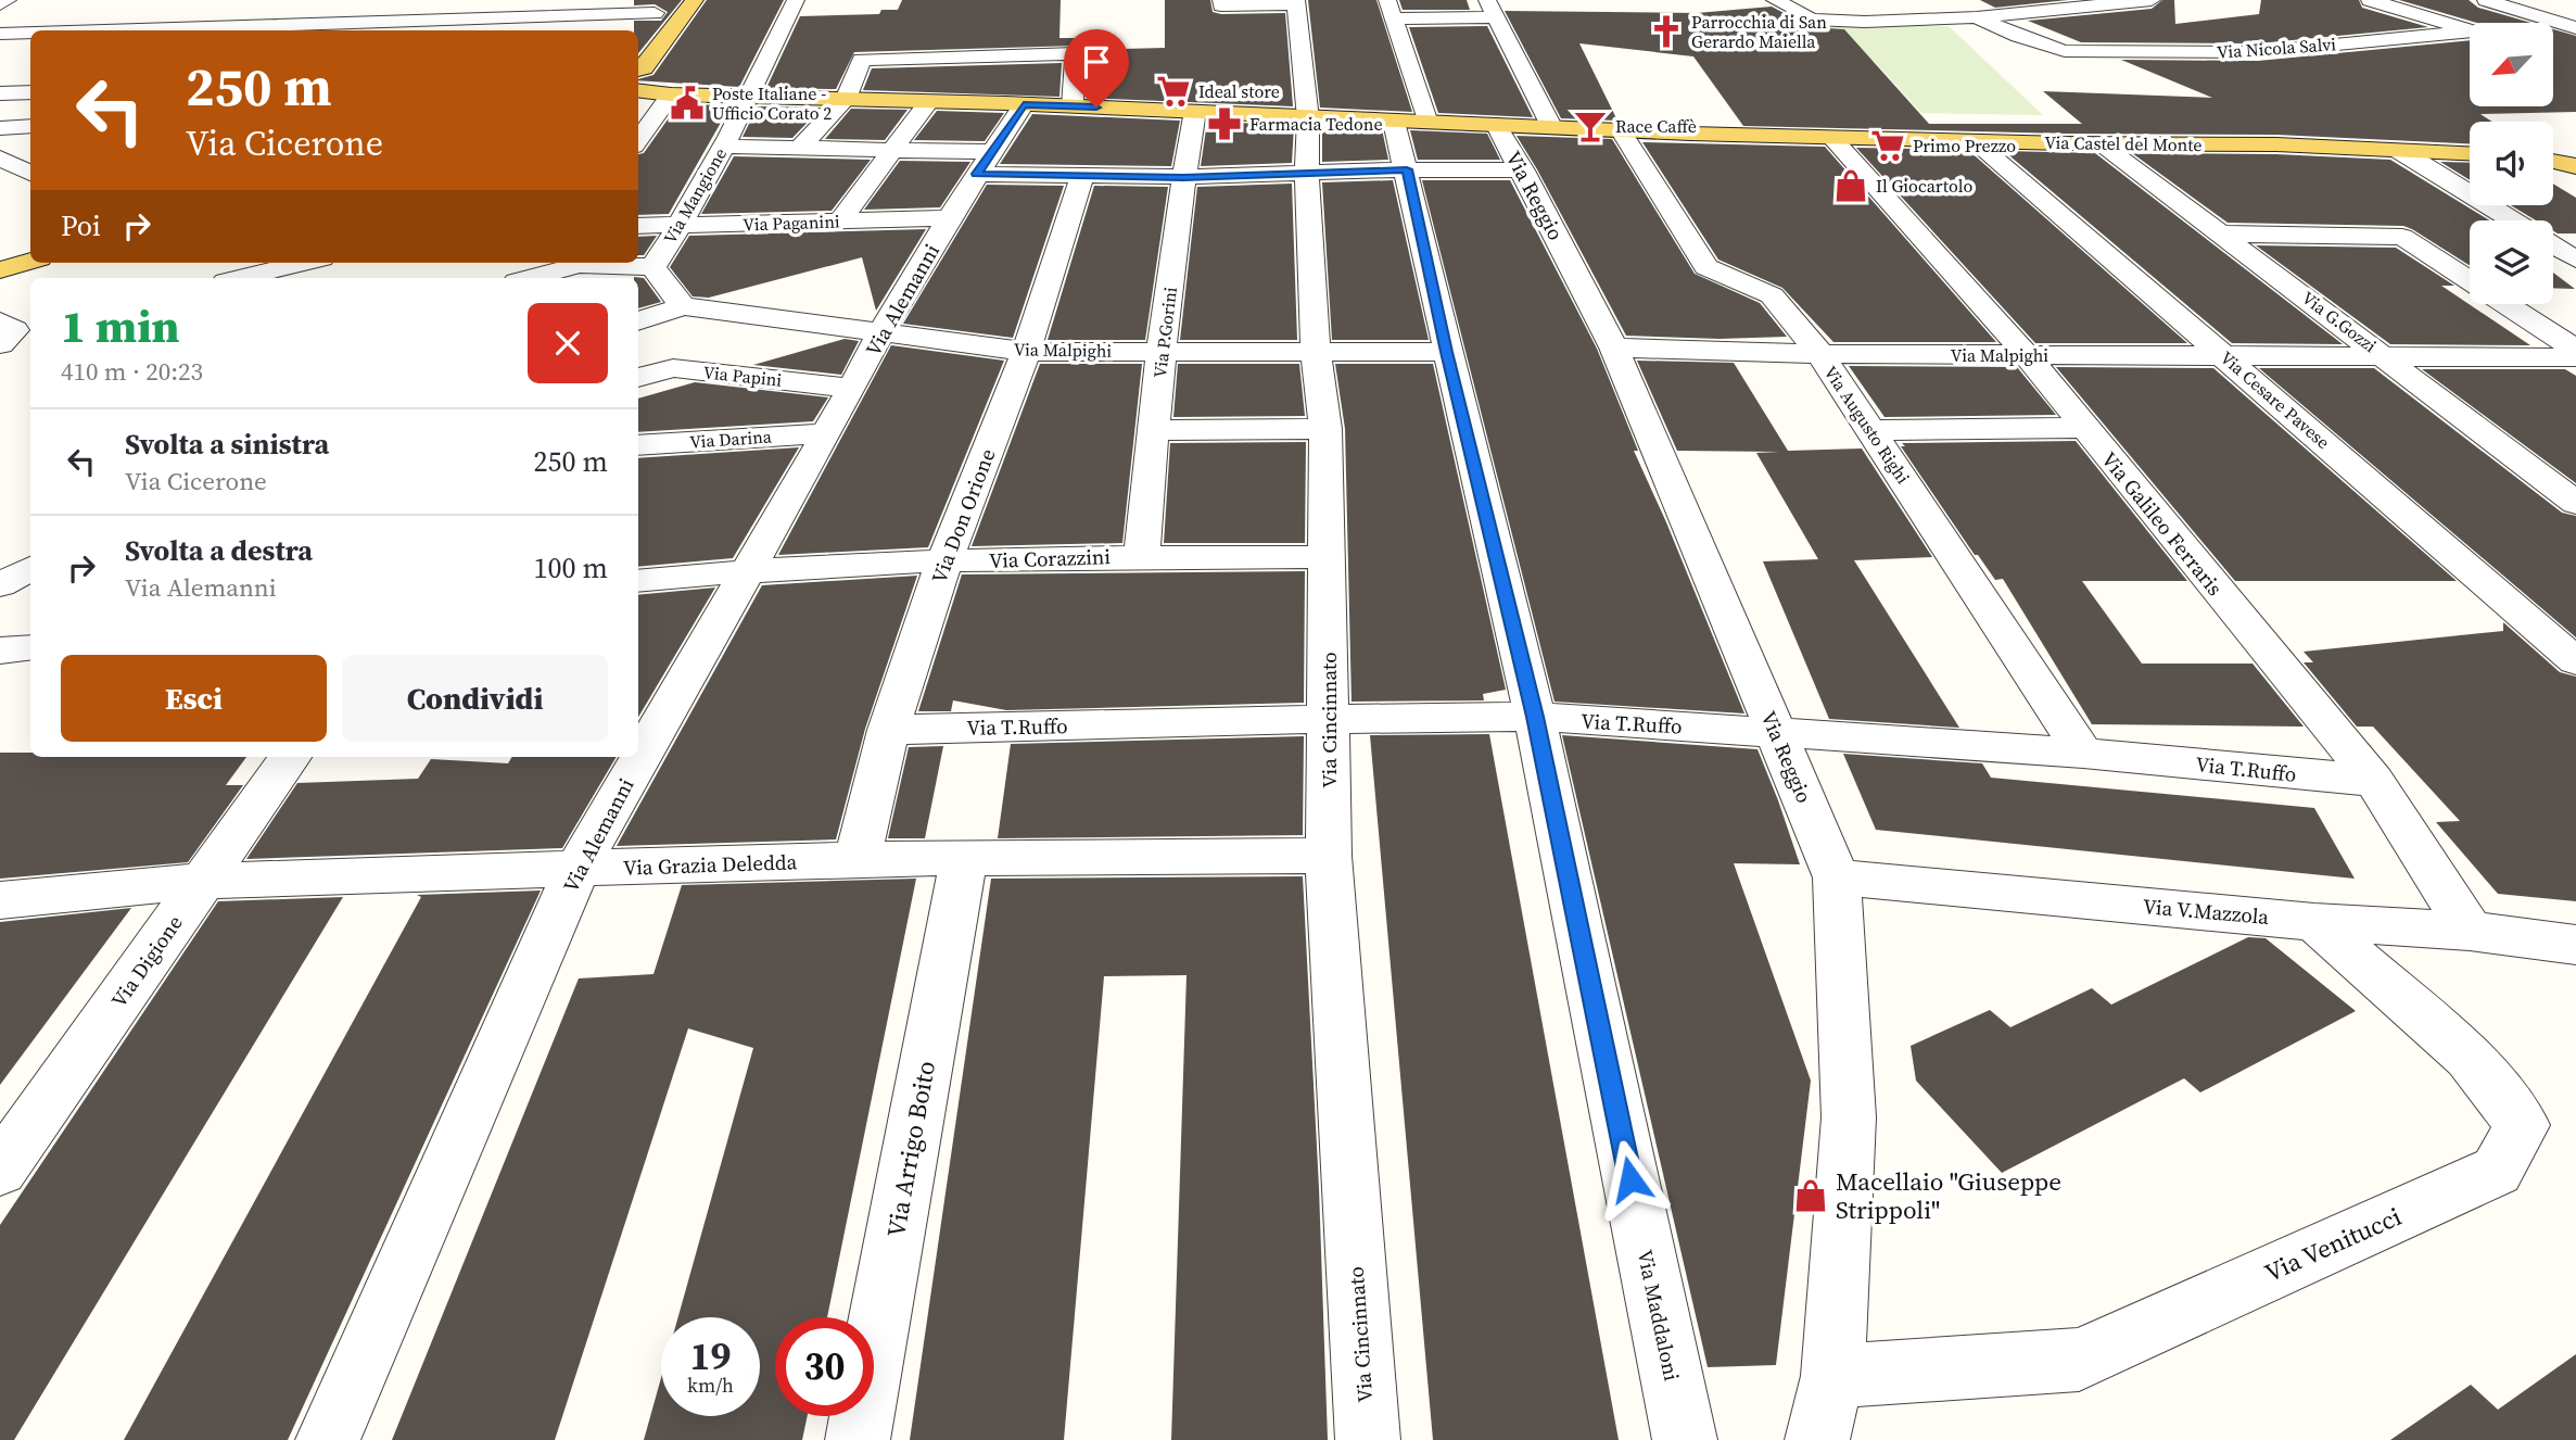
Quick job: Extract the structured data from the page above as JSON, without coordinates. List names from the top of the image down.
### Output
{
  "streets": {
    "main road": ["Via Castel del Monte"],
    "street": [
      "Via Nicola Salvi",
      "Via Mangione",
      "Via Reggio",
      "Via Paganini",
      "Via Alemanni",
      "Via G.Gozzi",
      "Via P.Gorini",
      "Via Malpighi",
      "Via Papini",
      "Via Cesare Pavese",
      "Via Augusto Righi",
      "Via Darina",
      "Via Don Orione",
      "Via Galileo Ferraris",
      "Via Corazzini",
      "Via Cincinnato",
      "Via T.Ruffo",
      "Via Grazia Deledda",
      "Via V.Mazzola",
      "Via Digione",
      "Via Arrigo Boito",
      "Via Venitucci",
      "Via Maddaloni"
    ]
  },
  "crossings": [
    ["Via Castel del Monte", "Via Mangione"],
    ["Via Castel del Monte", "Via Reggio"],
    ["Via Castel del Monte", "Via Alemanni"],
    ["Via Castel del Monte", "Via G.Gozzi"],
    ["Via Castel del Monte", "Via P.Gorini"],
    ["Via Castel del Monte", "Via Cesare Pavese"],
    ["Via Castel del Monte", "Via Augusto Righi"],
    ["Via Castel del Monte", "Via Galileo Ferraris"],
    ["Via Castel del Monte", "Via Cincinnato"],
    ["Via Castel del Monte", "Via Maddaloni"],
    ["Via Mangione", "Via Paganini"],
    ["Via Reggio", "Via Malpighi"],
    ["Via Reggio", "Via T.Ruffo"],
    ["Via Reggio", "Via V.Mazzola"],
    ["Via Reggio", "Via Venitucci"],
    ["Via Paganini", "Via Alemanni"],
    ["Via Alemanni", "Via Malpighi"],
    ["Via Alemanni", "Via Papini"],
    ["Via Alemanni", "Via Darina"],
    ["Via Alemanni", "Via Corazzini"],
    ["Via Alemanni", "Via Grazia Deledda"],
    ["Via G.Gozzi", "Via Malpighi"],
    ["Via P.Gorini", "Via Malpighi"],
    ["Via P.Gorini", "Via Corazzini"],
    ["Via Malpighi", "Via Cesare Pavese"],
    ["Via Malpighi", "Via Augusto Righi"],
    ["Via Malpighi", "Via Don Orione"],
    ["Via Malpighi", "Via Galileo Ferraris"],
    ["Via Malpighi", "Via Cincinnato"],
    ["Via Malpighi", "Via Maddaloni"],
    ["Via Augusto Righi", "Via T.Ruffo"],
    ["Via Don Orione", "Via Corazzini"],
    ["Via Don Orione", "Via T.Ruffo"],
    ["Via Don Orione", "Via Grazia Deledda"],
    ["Via Galileo Ferraris", "Via T.Ruffo"],
    ["Via Galileo Ferraris", "Via V.Mazzola"],
    ["Via Corazzini", "Via Cincinnato"],
    ["Via Cincinnato", "Via T.Ruffo"],
    ["Via Cincinnato", "Via Grazia Deledda"],
    ["Via T.Ruffo", "Via Maddaloni"],
    ["Via Grazia Deledda", "Via Digione"],
    ["Via Grazia Deledda", "Via Arrigo Boito"],
    ["Via V.Mazzola", "Via Venitucci"]
  ],
  "places": {
    "church": ["Parrocchia di San Gerardo Maiella"],
    "supermarket": ["Ideal store", "Primo Prezzo"],
    "public building": ["Poste Italiane - Ufficio Corato 2"],
    "pharmacy": ["Farmacia Tedone"],
    "bar": ["Race Caffè"],
    "shop": ["Il Giocartolo", "Macellaio \"Giuseppe Strippoli\""]
  },
  "north": "bottom left",
  "page": {
    "turn": ["250 m", "Via Cicerone"],
    "then": "Poi",
    "heading": ["1 min", "410 m · 20:23"],
    "list": [
      {
        "name": "Svolta a sinistra",
        "note": "Via Cicerone",
        "value": "250 m"
      },
      {
        "name": "Svolta a destra",
        "note": "Via Alemanni",
        "value": "100 m"
      }
    ],
    "buttons": ["Esci", "Condividi"],
    "speed": "19 km/h",
    "limit": "30"
  }
}
